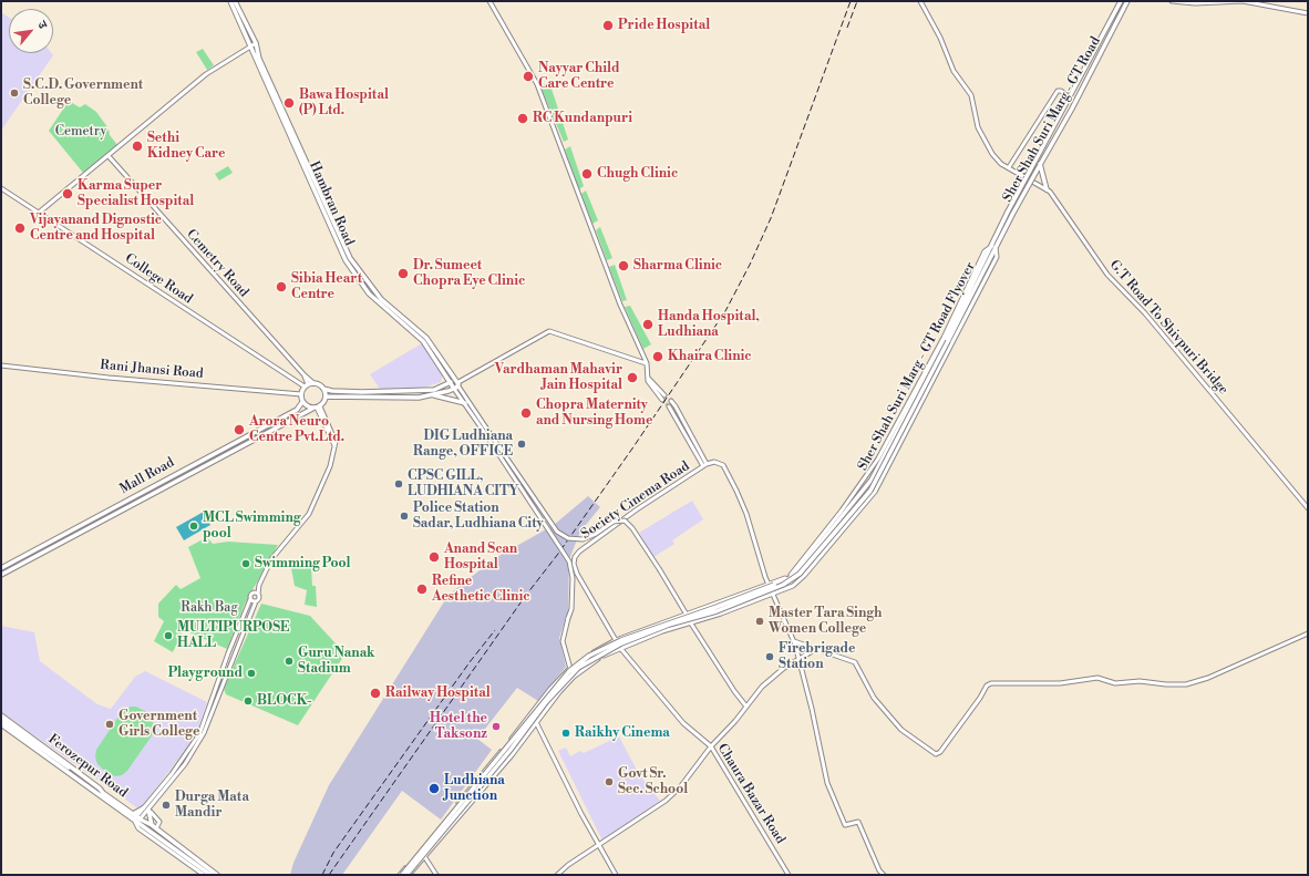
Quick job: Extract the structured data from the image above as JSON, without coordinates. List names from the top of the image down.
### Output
{
  "streets": {
    "main road": [
      "Sher Shah Suri Marg - GT Road",
      "Hambran Road",
      "Sher Shah Suri Marg - GT Road Flyover",
      "Mall Road",
      "Ferozepur Road"
    ],
    "street": [
      "Cemetry Road",
      "College Road",
      "G.T Road To Shivpuri Bridge",
      "Rani Jhansi Road",
      "Society Cinema Road",
      "Chaura Bazar Road"
    ]
  },
  "crossings": [
    ["Sher Shah Suri Marg - GT Road", "Sher Shah Suri Marg - GT Road Flyover"],
    ["Cemetry Road", "College Road"],
    ["Cemetry Road", "Rani Jhansi Road"],
    ["Cemetry Road", "Mall Road"],
    ["College Road", "Rani Jhansi Road"],
    ["College Road", "Mall Road"],
    ["Rani Jhansi Road", "Mall Road"],
    ["Society Cinema Road", "Chaura Bazar Road"]
  ],
  "parks": ["Cemetry", "Rakh Bag"],
  "places": [
    "Pride Hospital",
    "Nayyar Child Care Centre",
    "S.C.D. Government College",
    "Bawa Hospital (P) Ltd.",
    "RC Kundanpuri",
    "Sethi Kidney Care",
    "Chugh Clinic",
    "Karma Super Specialist Hospital",
    "Vijayanand Dignostic Centre and Hospital",
    "Sharma Clinic",
    "Dr. Sumeet Chopra Eye Clinic",
    "Sibia Heart Centre",
    "Handa Hospital, Ludhiana",
    "Khaira Clinic",
    "Vardhaman Mahavir Jain Hospital",
    "Chopra Maternity and Nursing Home",
    "Arora Neuro Centre Pvt.Ltd.",
    "DIG Ludhiana Range, OFFICE",
    "CPSC GILL, LUDHIANA CITY",
    "Police Station Sadar, Ludhiana City",
    "MCL Swimming pool",
    "Anand Scan Hospital",
    "Swimming Pool",
    "Refine Aesthetic Clinic",
    "Master Tara Singh Women College",
    "MULTIPURPOSE HALL",
    "Firebrigade Station",
    "Guru Nanak Stadium",
    "Playground",
    "Railway Hospital",
    "BLOCK-",
    "Government Girls College",
    "Hotel the Taksonz",
    "Raikhy Cinema",
    "Govt Sr. Sec. School",
    "Ludhiana Junction",
    "Durga Mata Mandir"
  ],
  "north": "top right"
}
